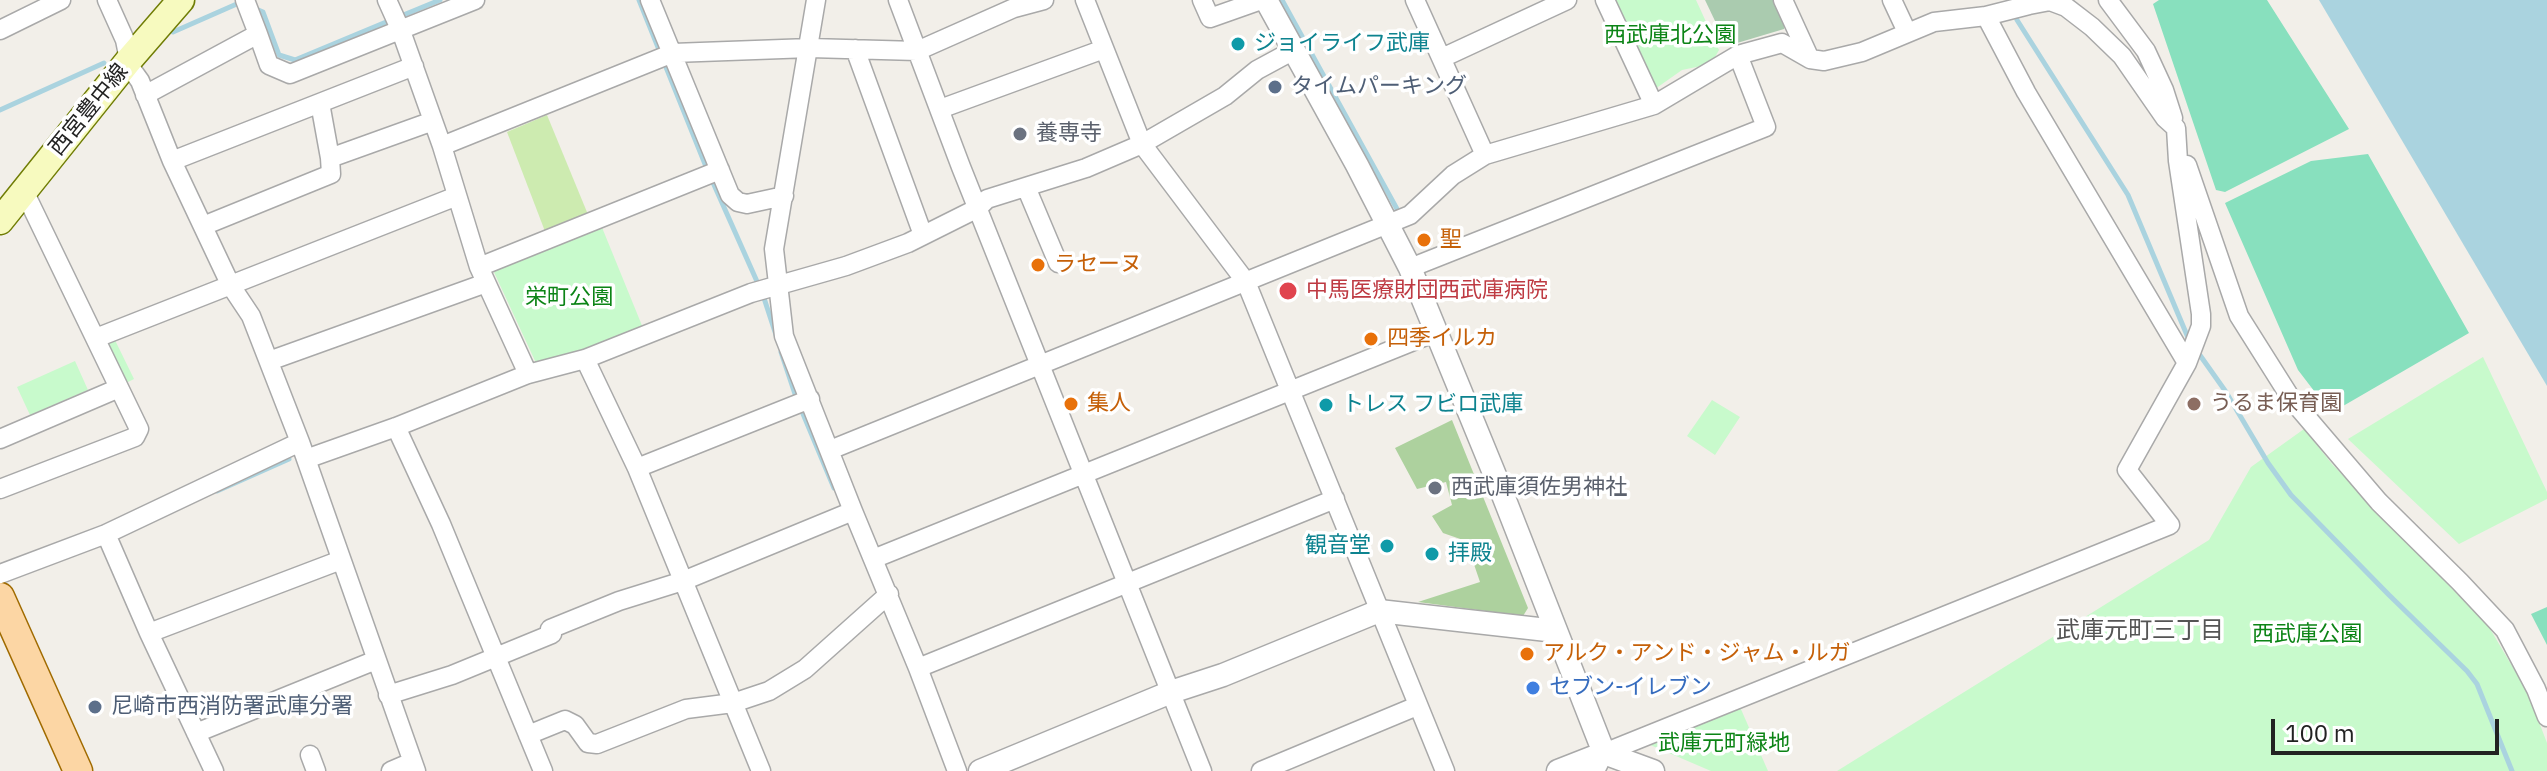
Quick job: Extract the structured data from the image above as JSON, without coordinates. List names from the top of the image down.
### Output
{
  "streets": {
    "main road": ["西宮豊中線"]
  },
  "districts": ["武庫元町三丁目"],
  "parks": [
    "西武庫北公園",
    "栄町公園",
    "西武庫公園",
    "武庫元町緑地"
  ],
  "places": [
    "ジョイライフ武庫",
    "タイムパーキング",
    "養専寺",
    "聖",
    "ラセーヌ",
    "中馬医療財団西武庫病院",
    "四季イルカ",
    "集人",
    "うるま保育園",
    "トレス フビロ武庫",
    "西武庫須佐男神社",
    "観音堂",
    "拝殿",
    "アルク・アンド・ジャム・ルガ",
    "セブン-イレブン",
    "尼崎市西消防署武庫分署"
  ],
  "scale_bar": "100 m"
}
